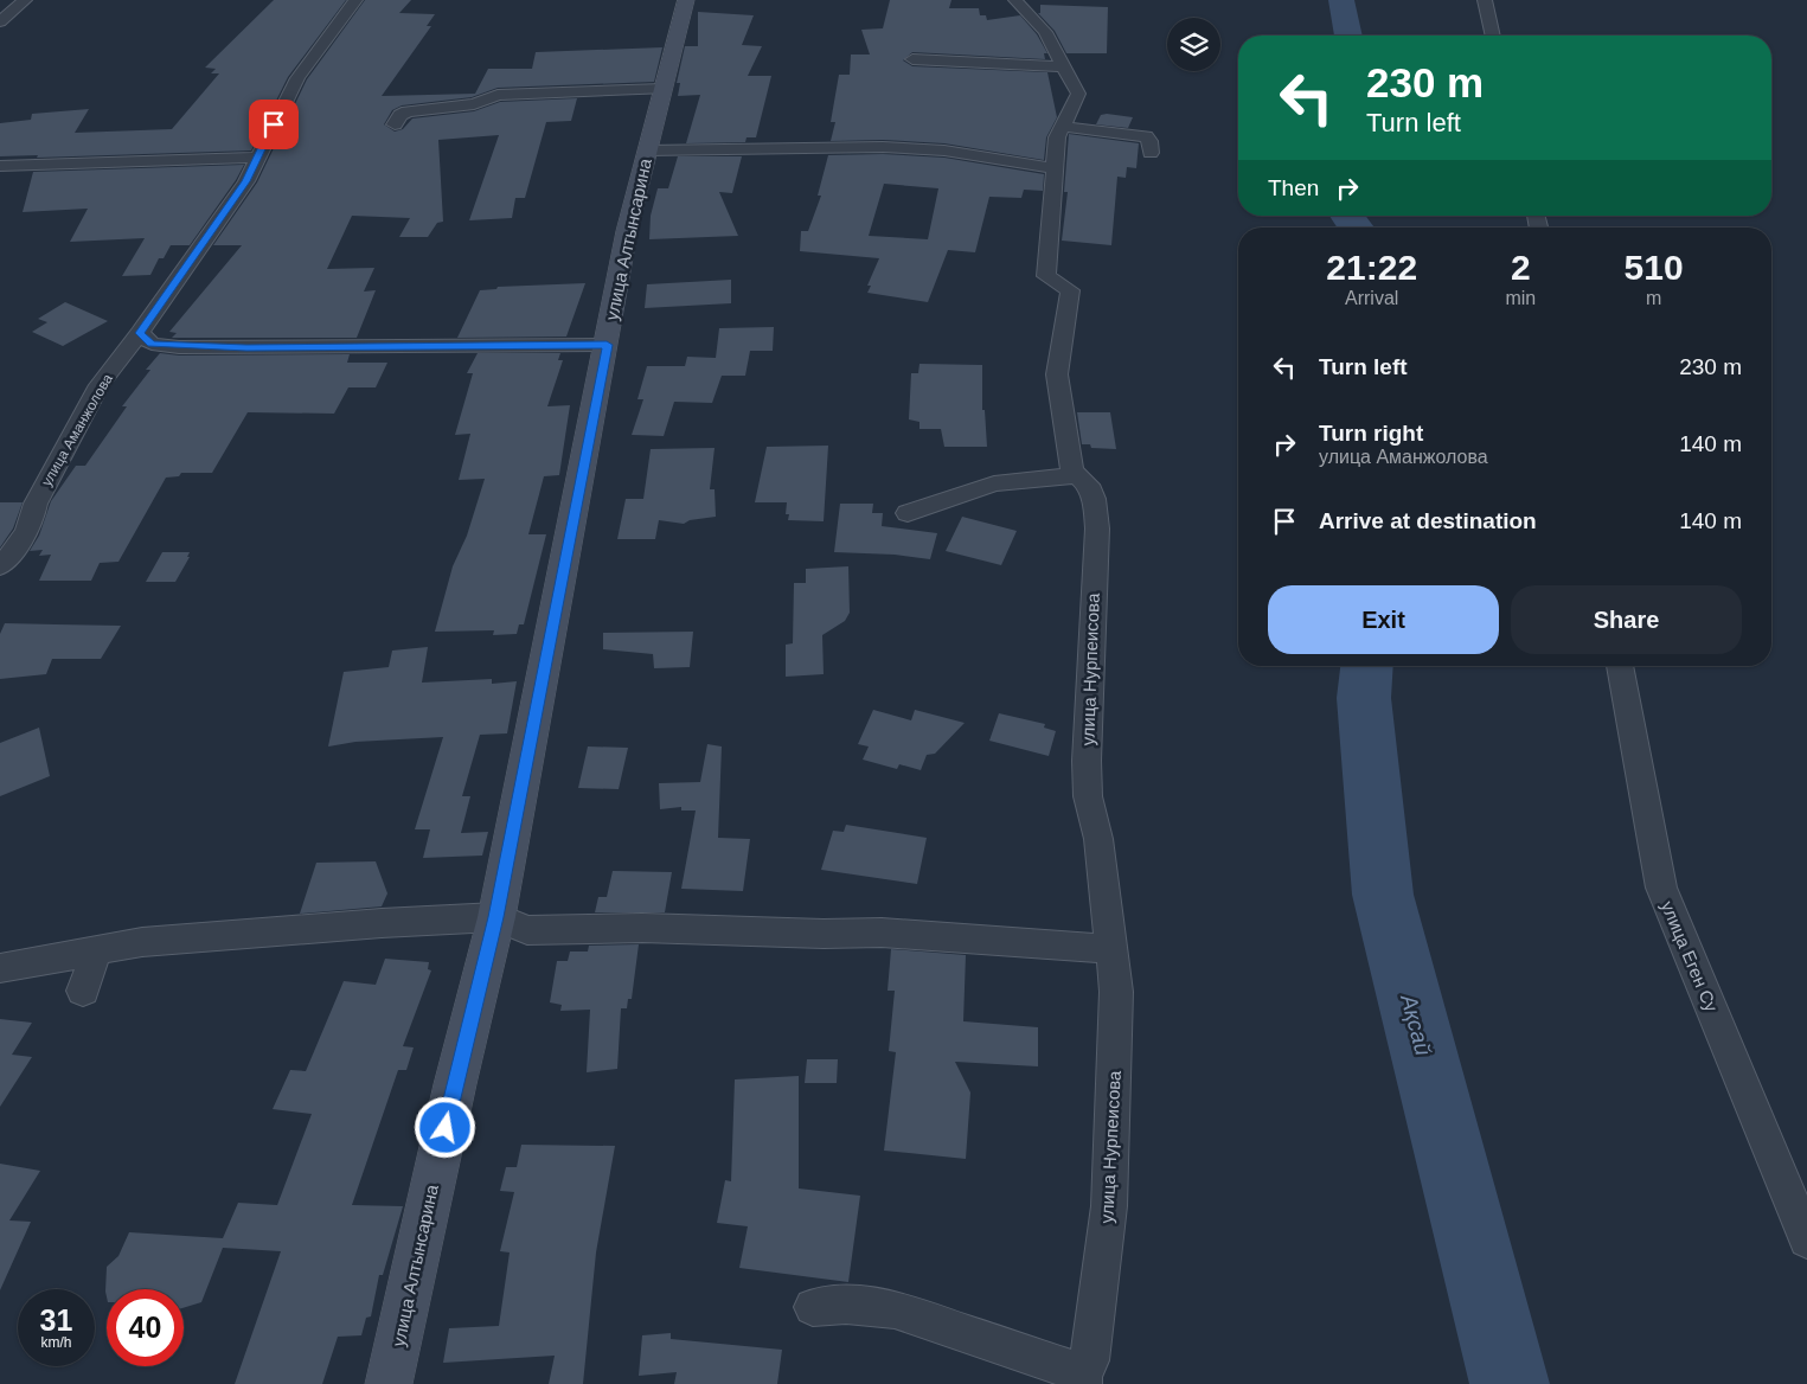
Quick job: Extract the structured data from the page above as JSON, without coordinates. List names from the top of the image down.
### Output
{
  "streets": {
    "street": [
      "улица Алтынсарина",
      "улица Аманжолова",
      "улица Нурпеисова",
      "улица Еген Су"
    ]
  },
  "water": ["Ақсай"],
  "page": {
    "turn": ["230 m", "Turn left"],
    "then": "Then",
    "eta": [
      "21:22",
      "Arrival",
      "2",
      "min",
      "510",
      "m"
    ],
    "list": [
      {
        "name": "Turn left",
        "value": "230 m"
      },
      {
        "name": "Turn right",
        "note": "улица Аманжолова",
        "value": "140 m"
      },
      {
        "name": "Arrive at destination",
        "value": "140 m"
      }
    ],
    "buttons": ["Exit", "Share"],
    "speed": "31 km/h",
    "limit": "40"
  }
}
